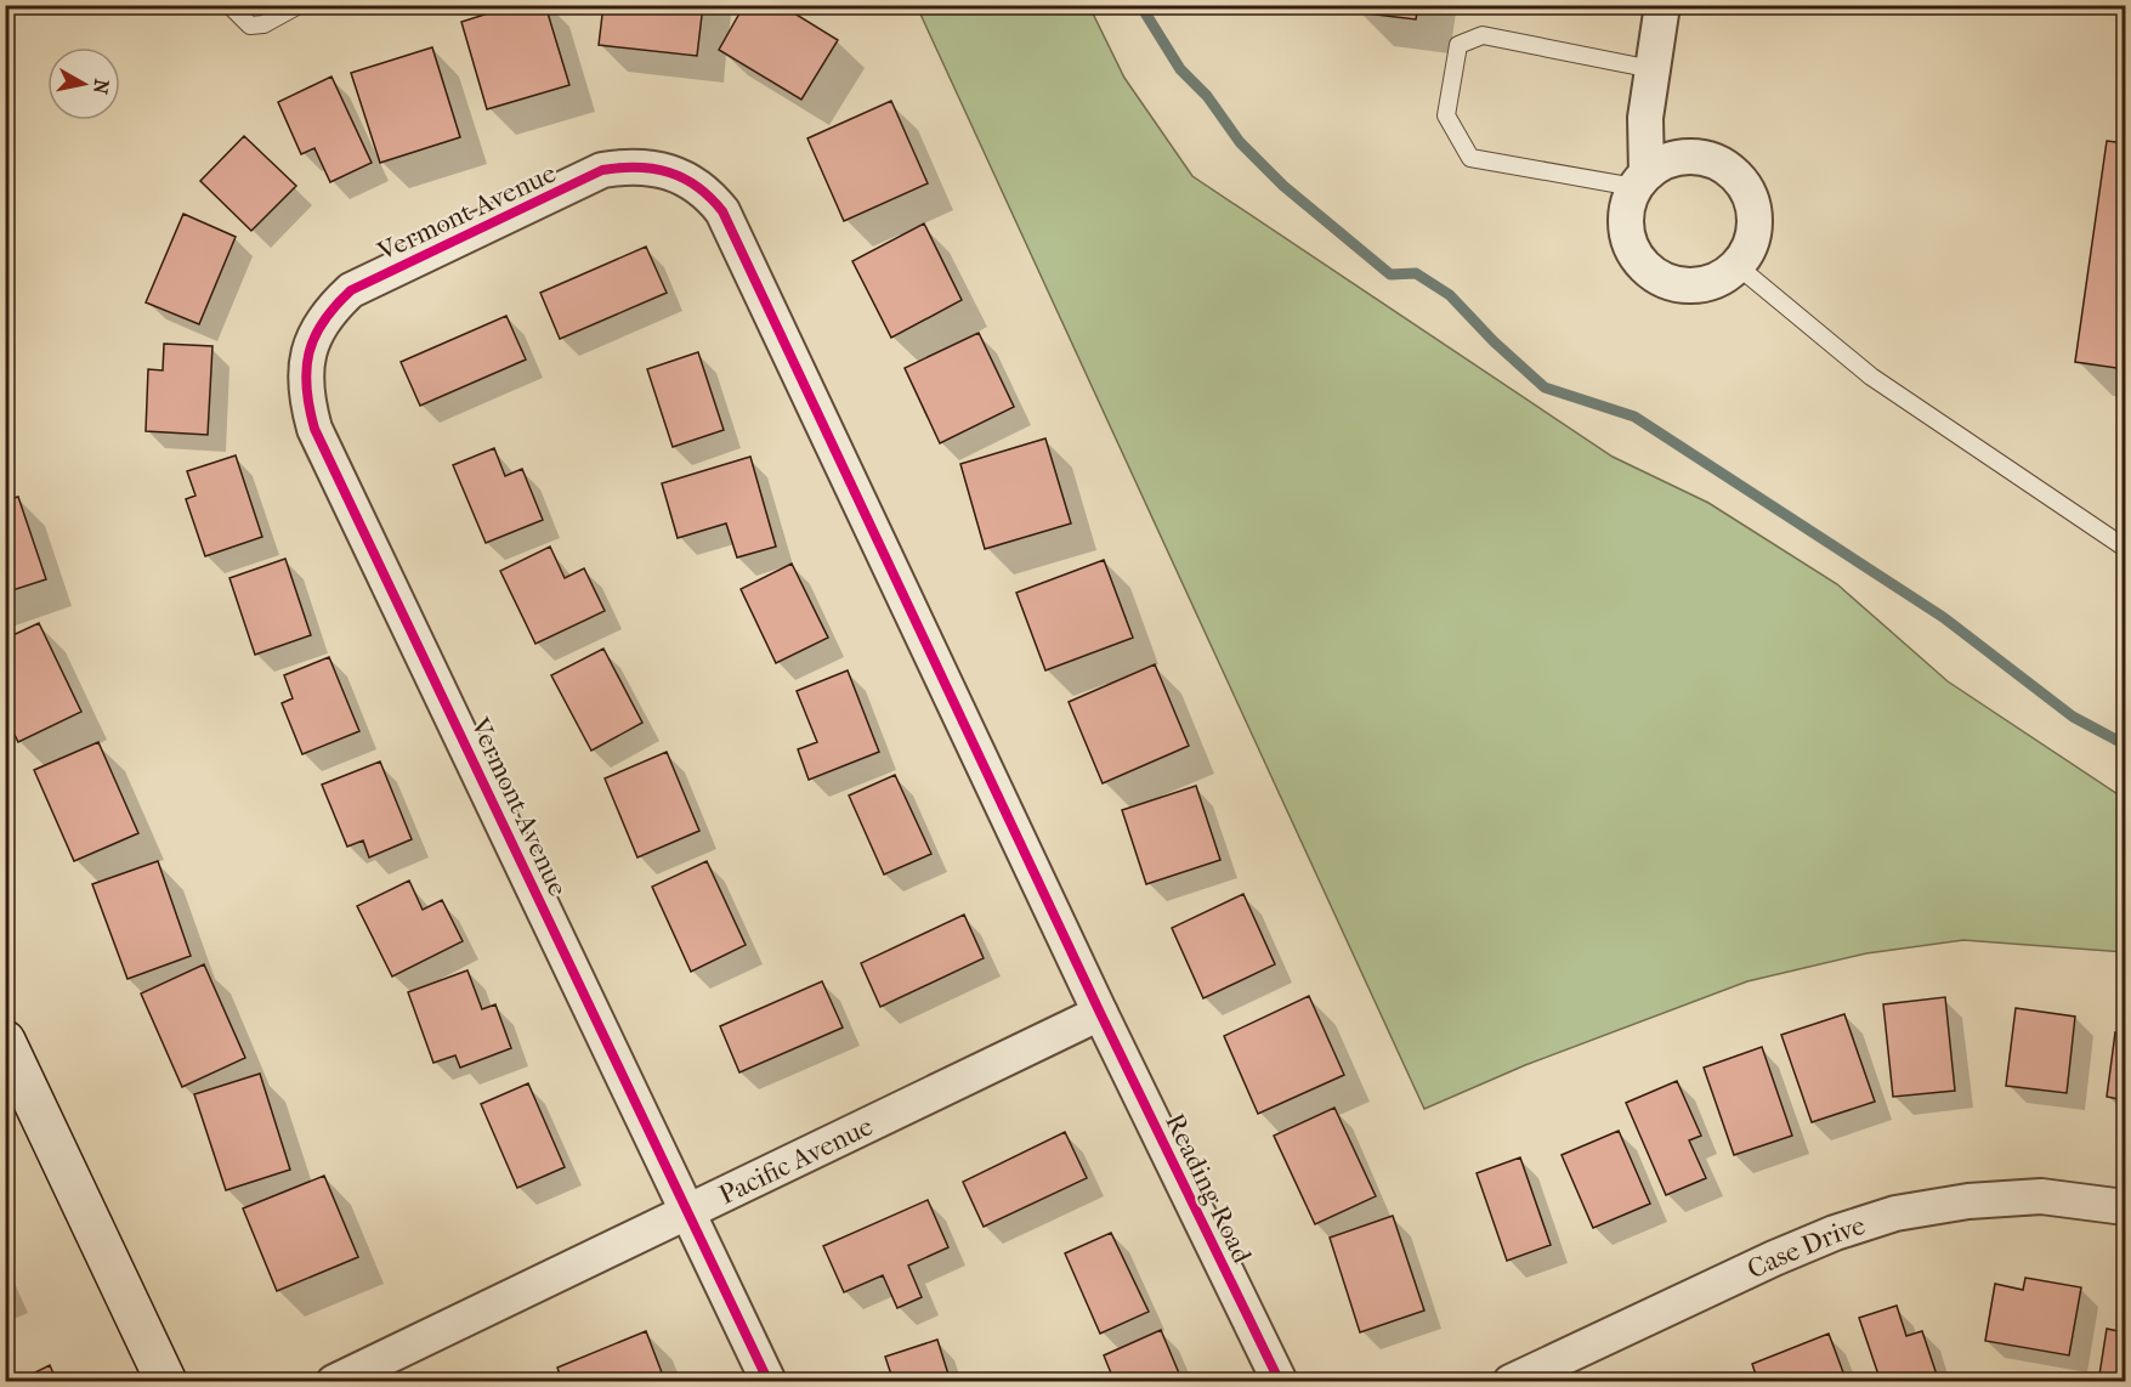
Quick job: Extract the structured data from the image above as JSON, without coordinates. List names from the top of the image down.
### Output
{
  "streets": {
    "street": [
      "Vermont Avenue",
      "Pacific Avenue",
      "Reading Road",
      "Case Drive"
    ]
  },
  "crossings": [
    ["Vermont Avenue", "Pacific Avenue"],
    ["Vermont Avenue", "Reading Road"],
    ["Pacific Avenue", "Reading Road"]
  ],
  "north": "right"
}
